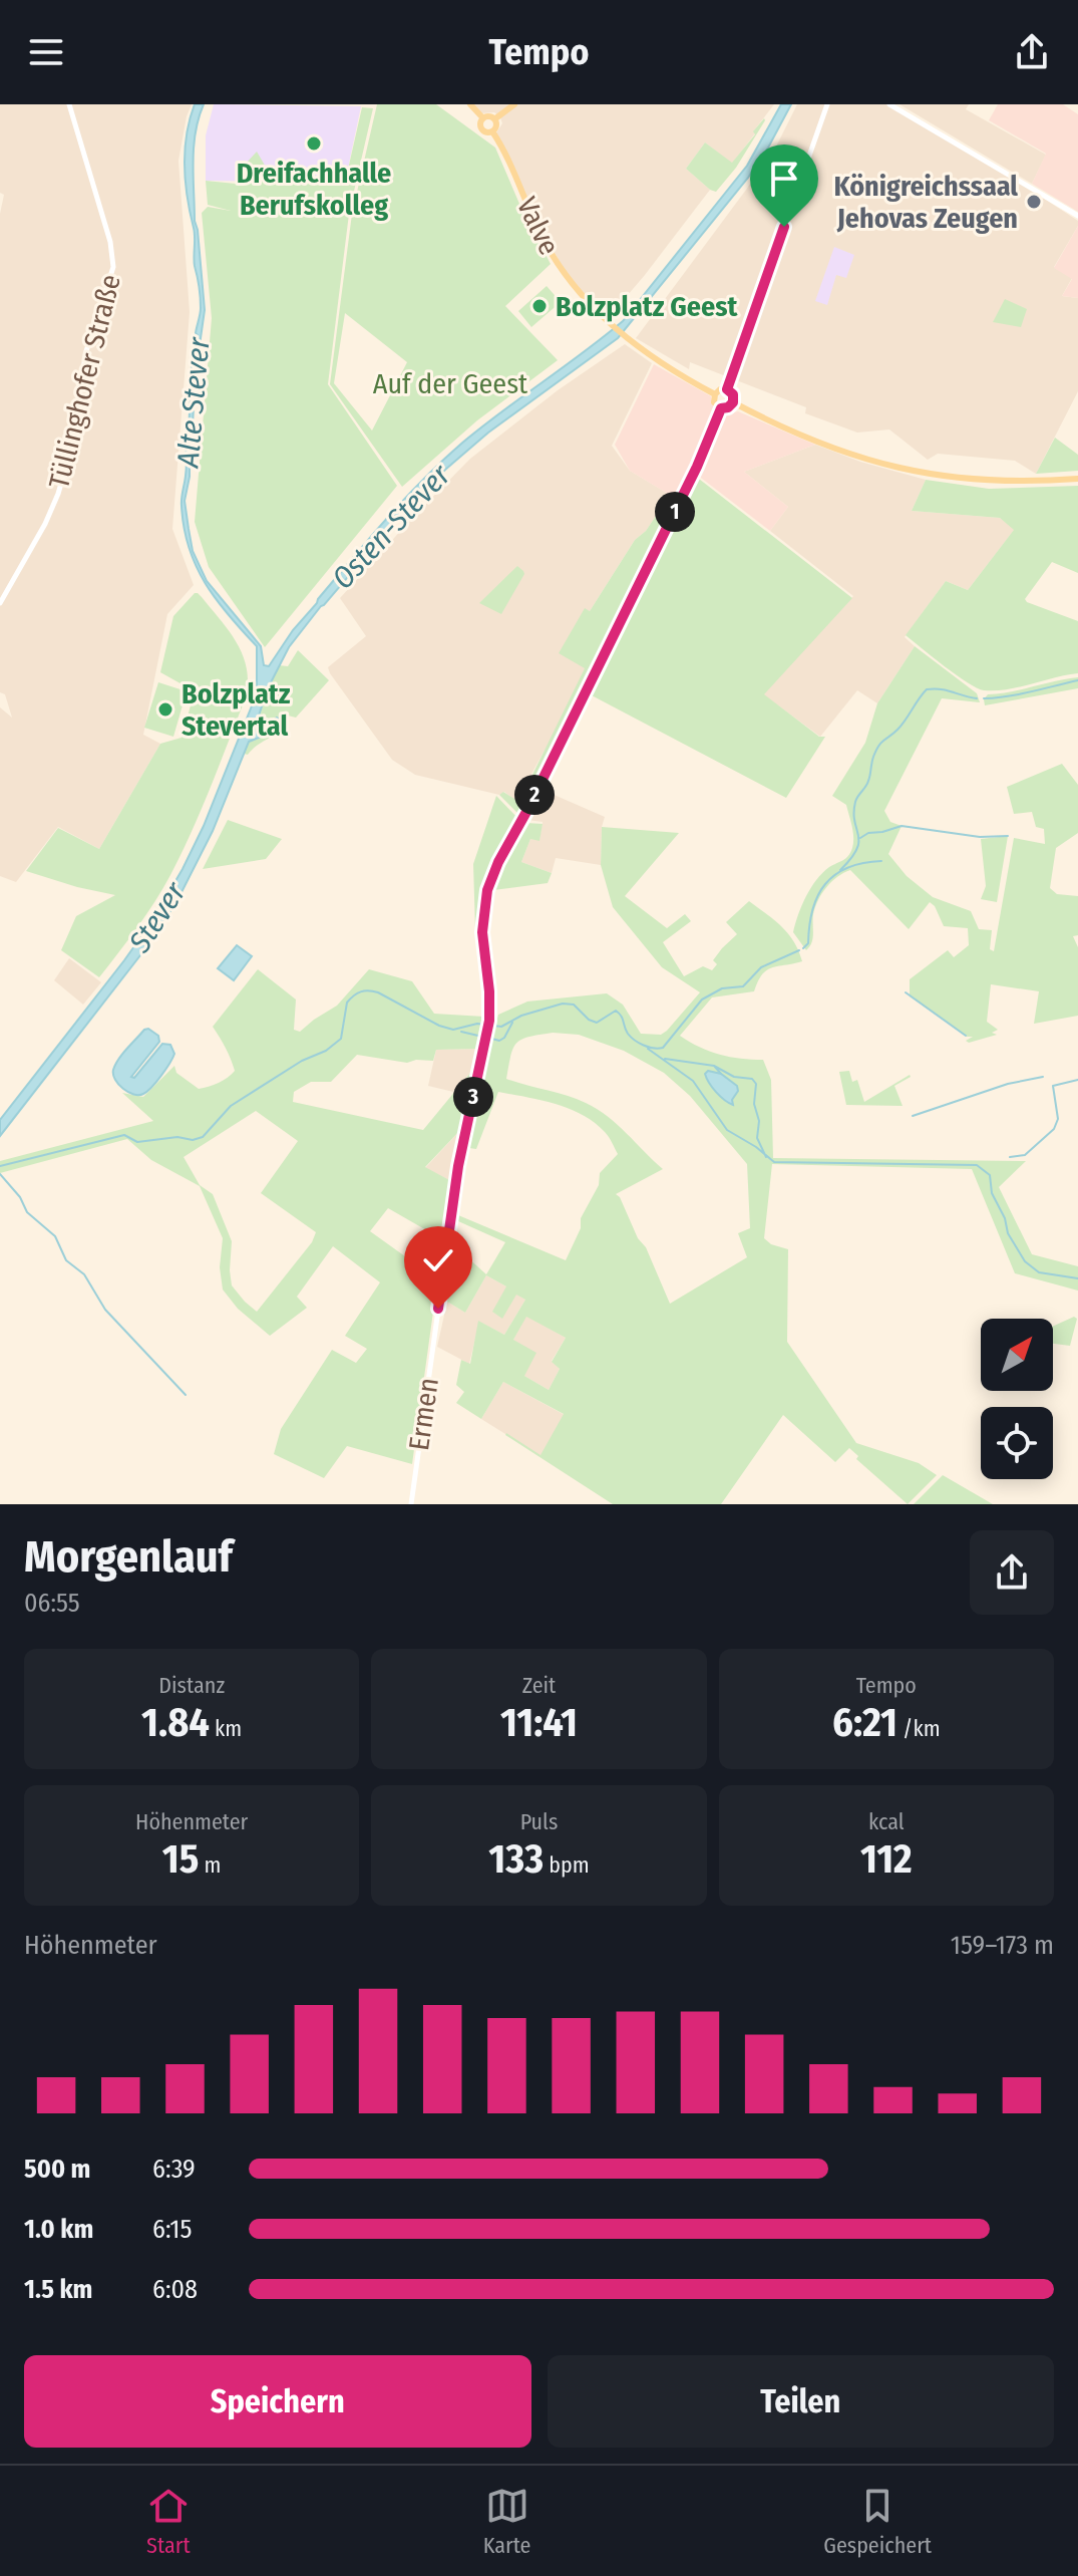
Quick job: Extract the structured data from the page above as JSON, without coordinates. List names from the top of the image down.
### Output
{
  "streets": {
    "main road": ["Valve", "Tüllinghofer Straße", "Ermen"]
  },
  "crossings": [
    ["Valve", "Ermen"]
  ],
  "water": ["Alte Stever", "Osten-Stever", "Stever"],
  "parks": ["Auf der Geest"],
  "places": [
    "Dreifachhalle Berufskolleg",
    "Königreichssaal Jehovas Zeugen",
    "Bolzplatz Geest",
    "Bolzplatz Stevertal"
  ],
  "north": "top right",
  "page": {
    "header": "Tempo",
    "pins": ["1", "2", "3"],
    "heading": ["Morgenlauf", "06:55"],
    "stats": [
      ["Distanz", "1.84 km"],
      ["Zeit", "11:41"],
      ["Tempo", "6:21 /km"],
      ["Höhenmeter", "15 m"],
      ["Puls", "133 bpm"],
      ["kcal", "112"]
    ],
    "chart": ["Höhenmeter", "159–173 m"],
    "list": [
      {
        "name": "500 m",
        "note": "6:39"
      },
      {
        "name": "1.0 km",
        "note": "6:15"
      },
      {
        "name": "1.5 km",
        "note": "6:08"
      }
    ],
    "buttons": ["Speichern", "Teilen"],
    "tabs": ["Start", "Karte", "Gespeichert"]
  }
}
